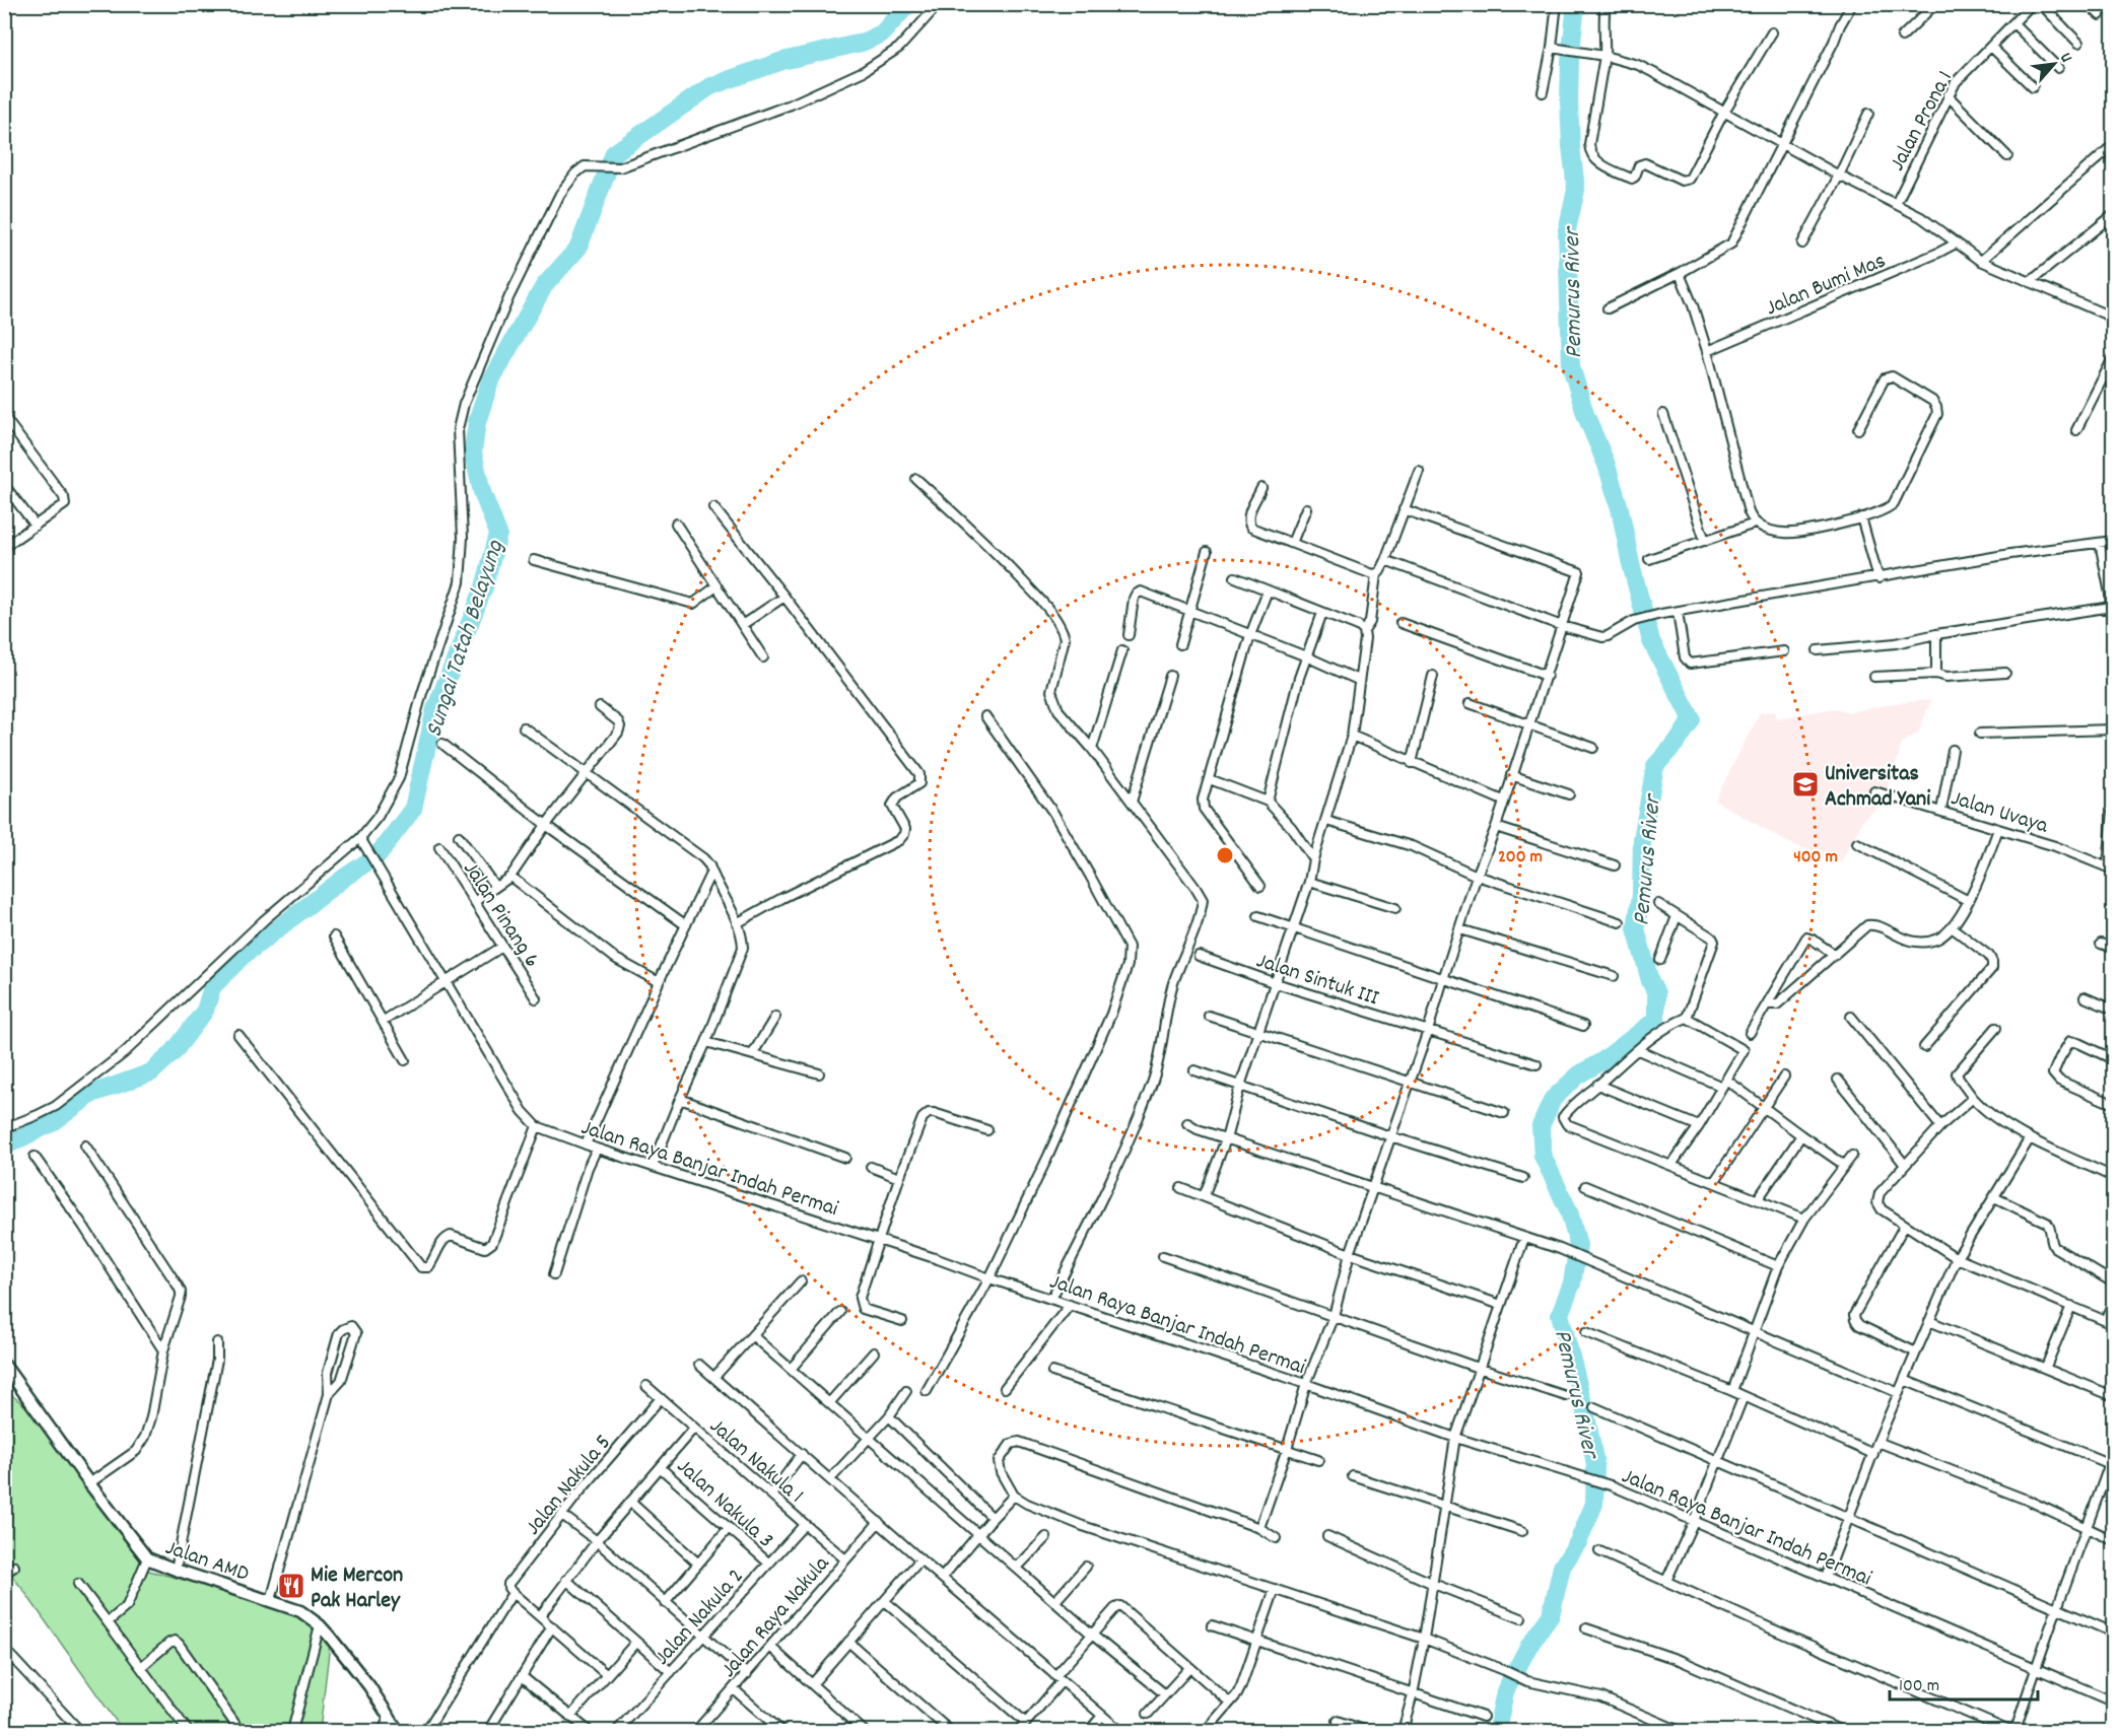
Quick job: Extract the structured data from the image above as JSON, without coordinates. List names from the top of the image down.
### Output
{
  "streets": {
    "street": [
      "Jalan Prona 1",
      "Jalan Bumi Mas",
      "Jalan Uvaya",
      "Jalan Pinang 6",
      "Jalan Sintuk III",
      "Jalan Raya Banjar Indah Permai",
      "Jalan Nakula 1",
      "Jalan Nakula 5",
      "Jalan Nakula 3",
      "Jalan AMD",
      "Jalan Nakula 2",
      "Jalan Raya Nakula"
    ]
  },
  "crossings": [
    ["Jalan Nakula 1", "Jalan Nakula 5"],
    ["Jalan Nakula 1", "Jalan Nakula 2"],
    ["Jalan Nakula 1", "Jalan Raya Nakula"],
    ["Jalan Nakula 3", "Jalan Nakula 2"]
  ],
  "water": ["Pemurus River", "Sungai Tatah Belayung"],
  "places": {
    "school or university": ["Universitas Achmad Yani"],
    "restaurant": ["Mie Mercon Pak Harley"]
  },
  "scale_bar": "100 m",
  "north": "top right",
  "rings": ["200 m", "400 m"]
}
